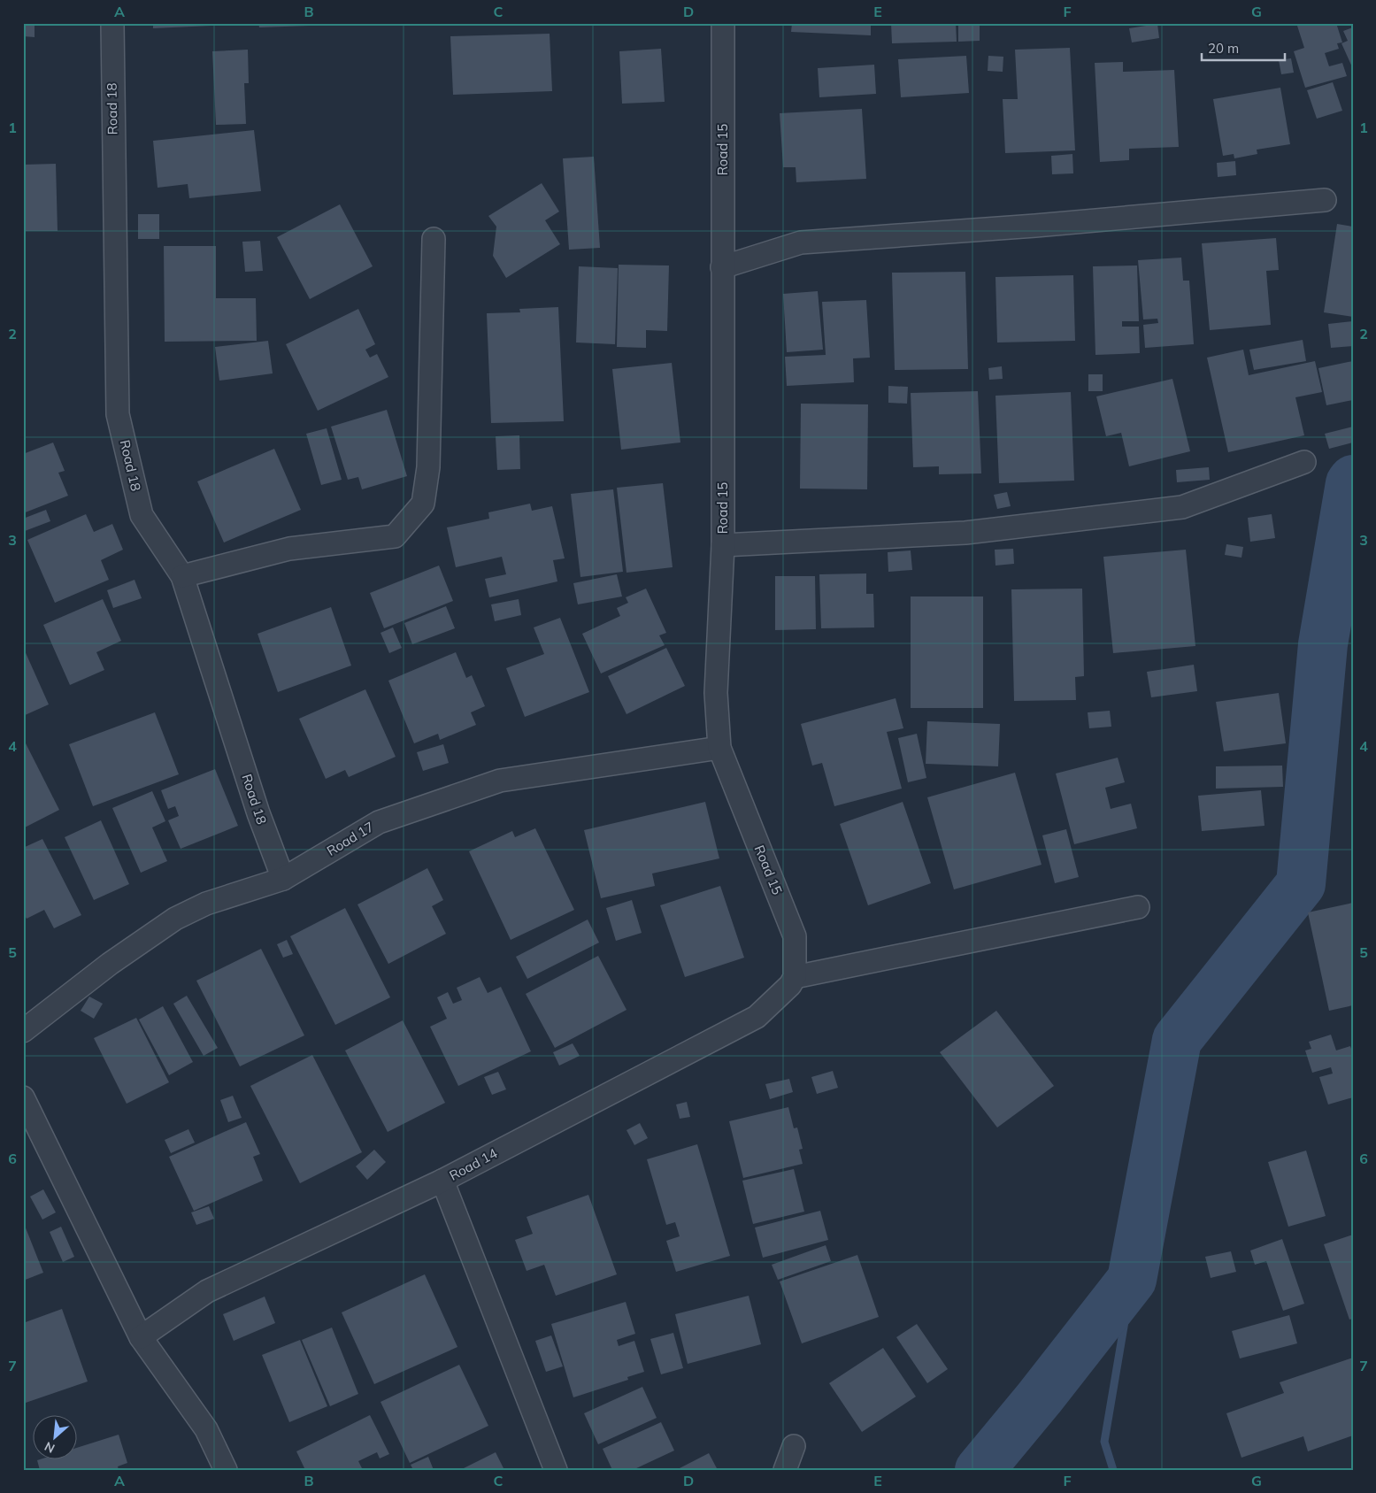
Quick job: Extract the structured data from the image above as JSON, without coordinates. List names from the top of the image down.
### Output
{
  "streets": {
    "street": [
      "Road 18",
      "Road 15",
      "Road 17",
      "Road 14"
    ]
  },
  "crossings": [
    ["Road 18", "Road 17"],
    ["Road 15", "Road 17"],
    ["Road 15", "Road 14"]
  ],
  "scale_bar": "20 m",
  "north": "bottom left",
  "grid": {
    "columns": [
      "A",
      "B",
      "C",
      "D",
      "E",
      "F",
      "G"
    ],
    "rows": [
      "1",
      "2",
      "3",
      "4",
      "5",
      "6",
      "7"
    ]
  }
}
